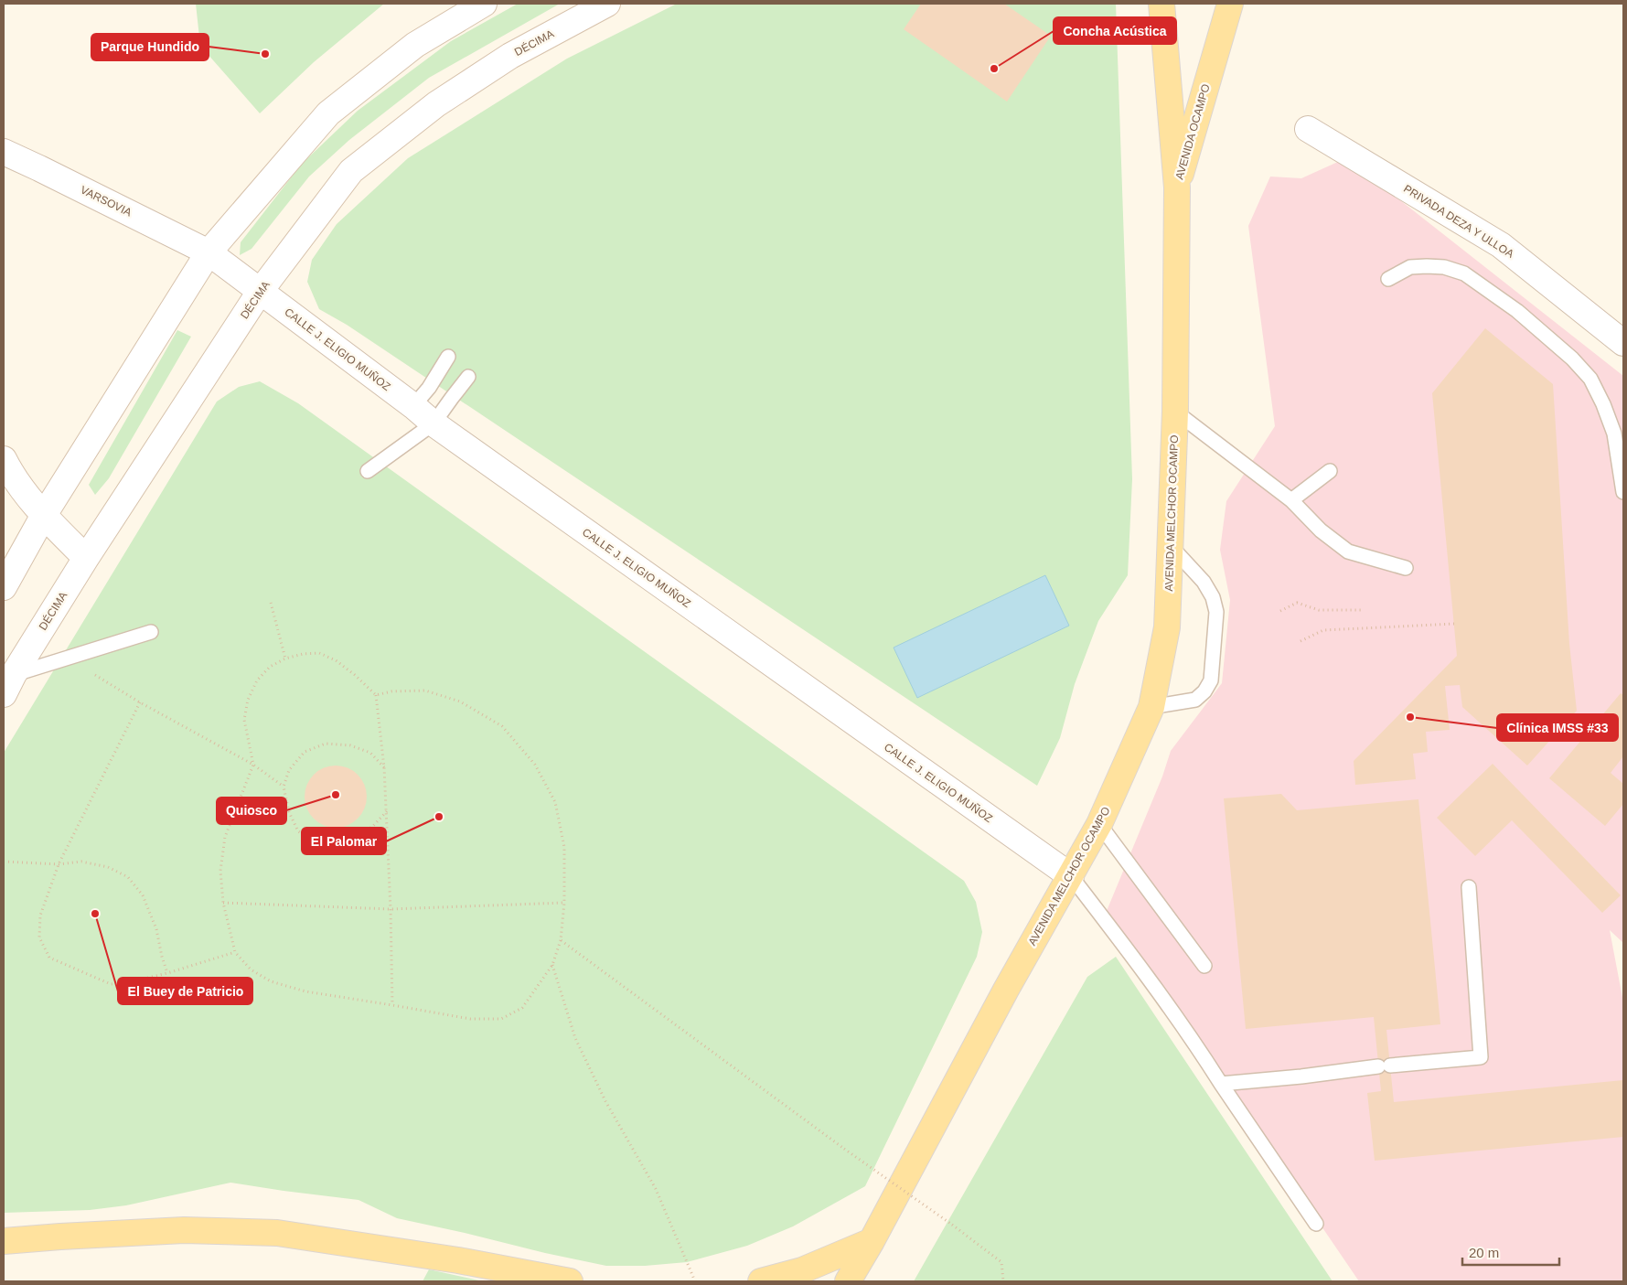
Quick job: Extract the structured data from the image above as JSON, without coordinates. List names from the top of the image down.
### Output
{
  "streets": {
    "main road": ["AVENIDA OCAMPO", "AVENIDA MELCHOR OCAMPO"],
    "street": [
      "DÉCIMA",
      "VARSOVIA",
      "PRIVADA DEZA Y ULLOA",
      "CALLE J. ELIGIO MUÑOZ"
    ]
  },
  "crossings": [
    ["DÉCIMA", "CALLE J. ELIGIO MUÑOZ"],
    ["AVENIDA OCAMPO", "AVENIDA MELCHOR OCAMPO"],
    ["VARSOVIA", "CALLE J. ELIGIO MUÑOZ"],
    ["CALLE J. ELIGIO MUÑOZ", "AVENIDA MELCHOR OCAMPO"]
  ],
  "places": [
    "Parque Hundido",
    "Concha Acústica",
    "Clínica IMSS #33",
    "Quiosco",
    "El Palomar",
    "El Buey de Patricio"
  ],
  "scale_bar": "20 m"
}
